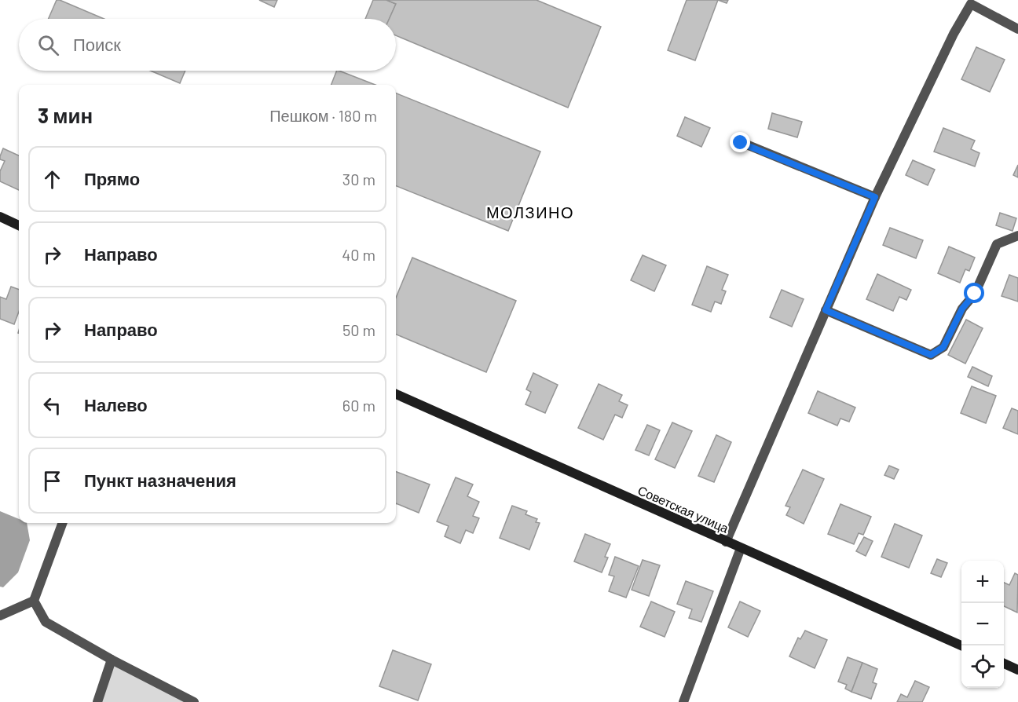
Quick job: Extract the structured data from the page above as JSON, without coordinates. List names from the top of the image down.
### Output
{
  "streets": {
    "street": ["Советская улица"]
  },
  "districts": ["МОЛЗИНО"],
  "page": {
    "search": "Поиск",
    "heading": ["3 мин", "Пешком · 180 m"],
    "list": [
      ["Прямо", "30 m"],
      ["Направо", "40 m"],
      ["Направо", "50 m"],
      ["Налево", "60 m"],
      "Пункт назначения"
    ],
    "map_buttons": ["+", "−"]
  }
}
